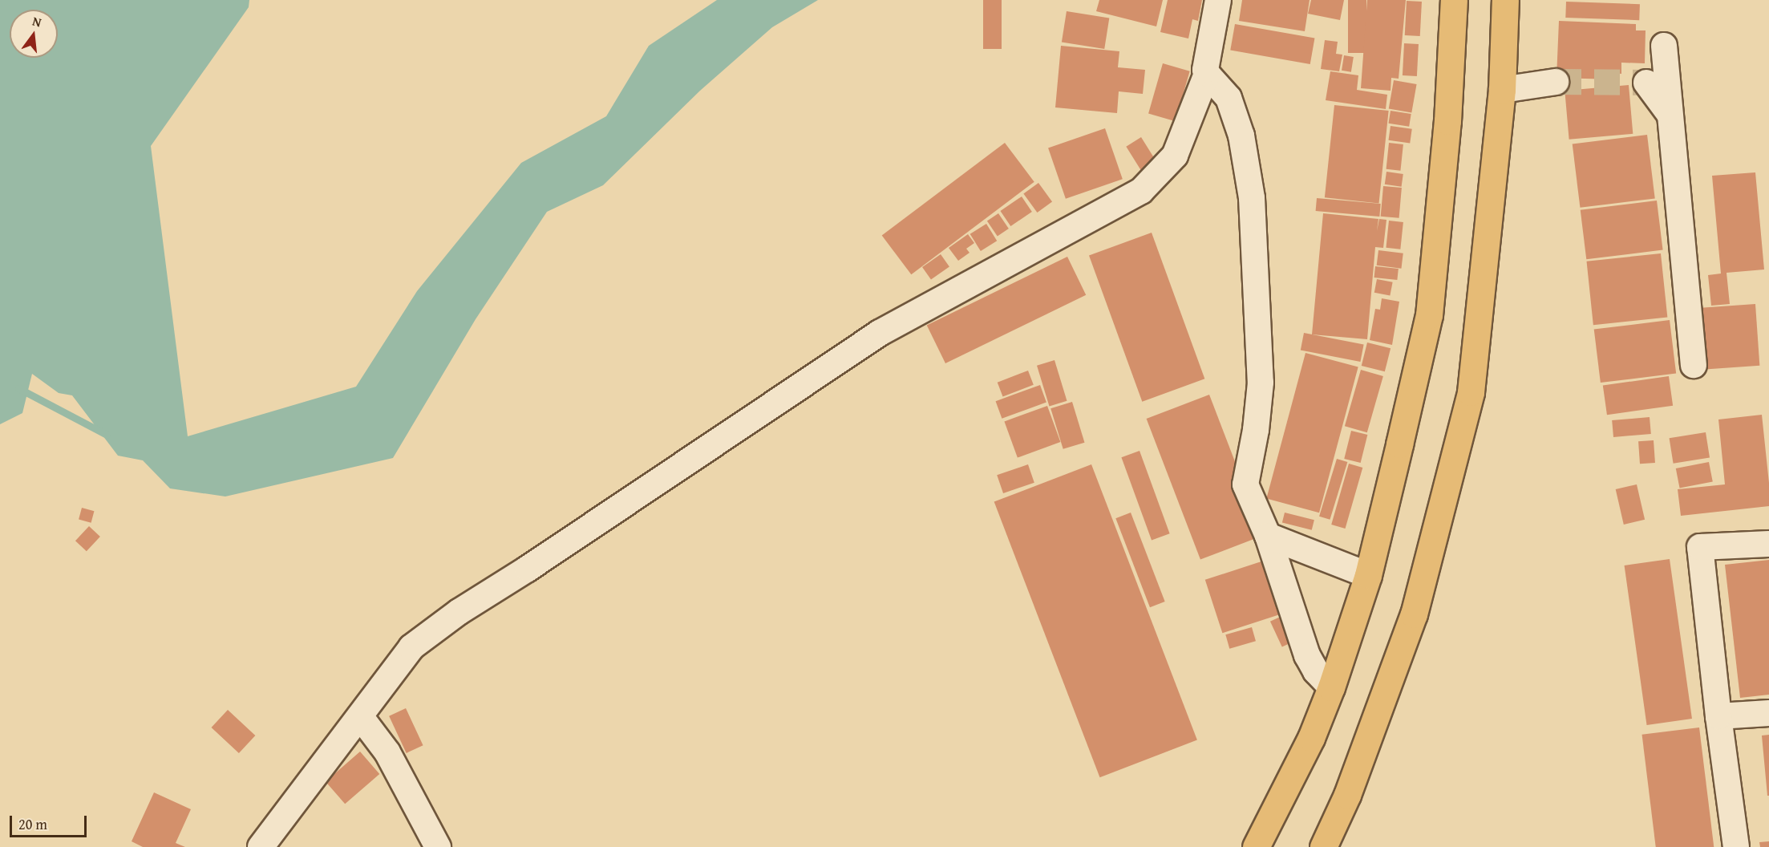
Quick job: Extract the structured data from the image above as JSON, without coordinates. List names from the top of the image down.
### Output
{
  "scale_bar": "20 m",
  "north": "top"
}
